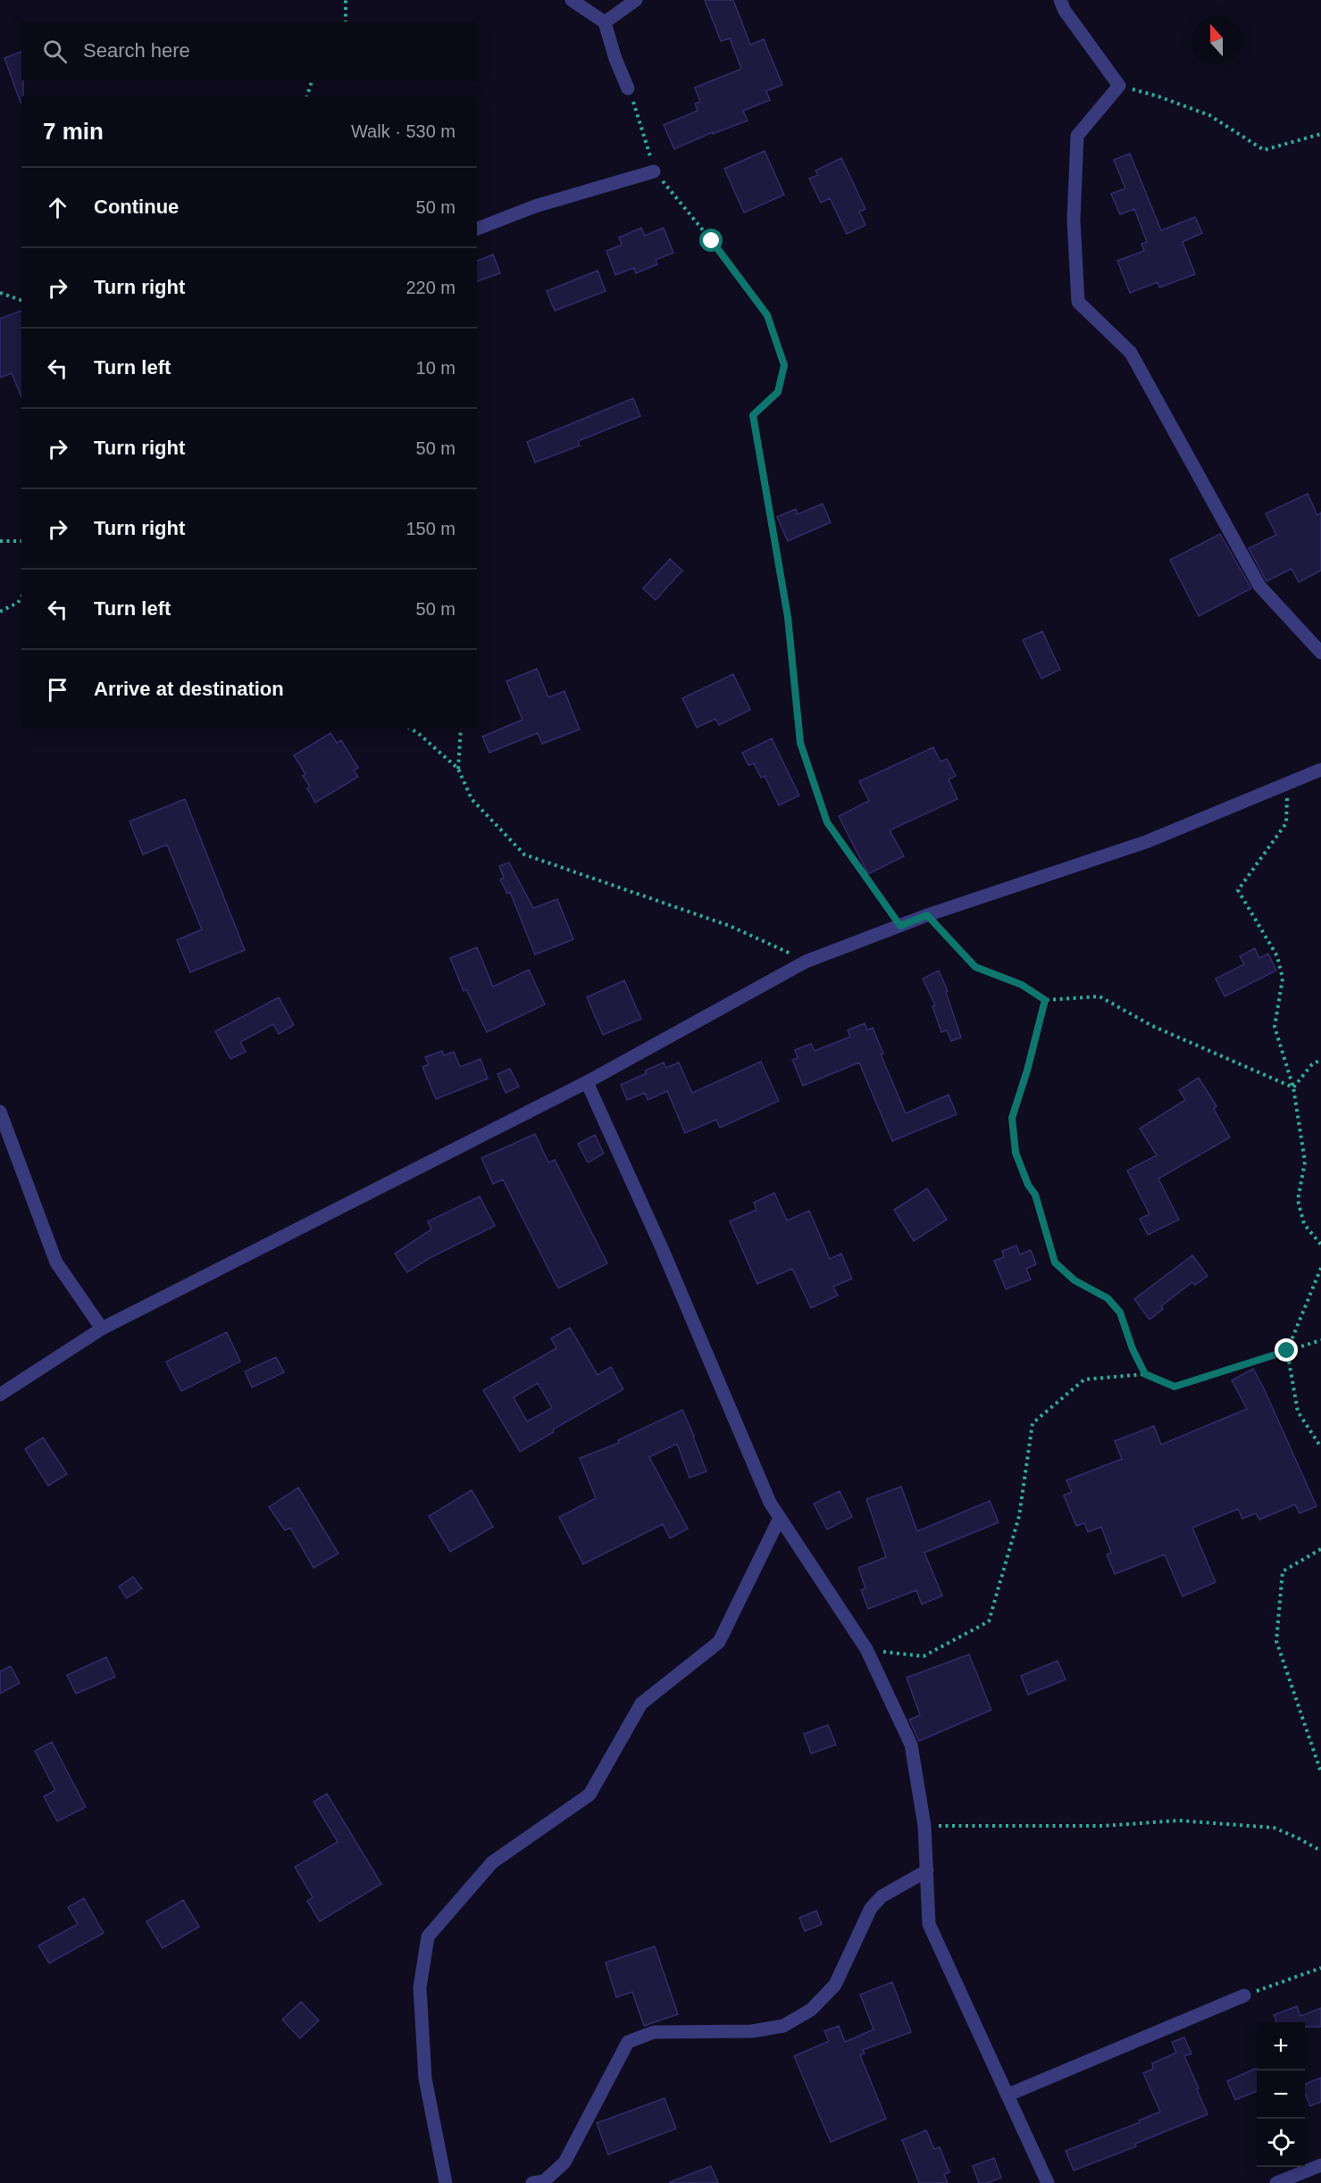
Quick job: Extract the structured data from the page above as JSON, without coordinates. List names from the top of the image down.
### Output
{
  "north": "top",
  "page": {
    "search": "Search here",
    "heading": ["7 min", "Walk · 530 m"],
    "list": [
      ["Continue", "50 m"],
      ["Turn right", "220 m"],
      ["Turn left", "10 m"],
      ["Turn right", "50 m"],
      ["Turn right", "150 m"],
      ["Turn left", "50 m"],
      "Arrive at destination"
    ],
    "map_buttons": ["+", "−"]
  }
}
